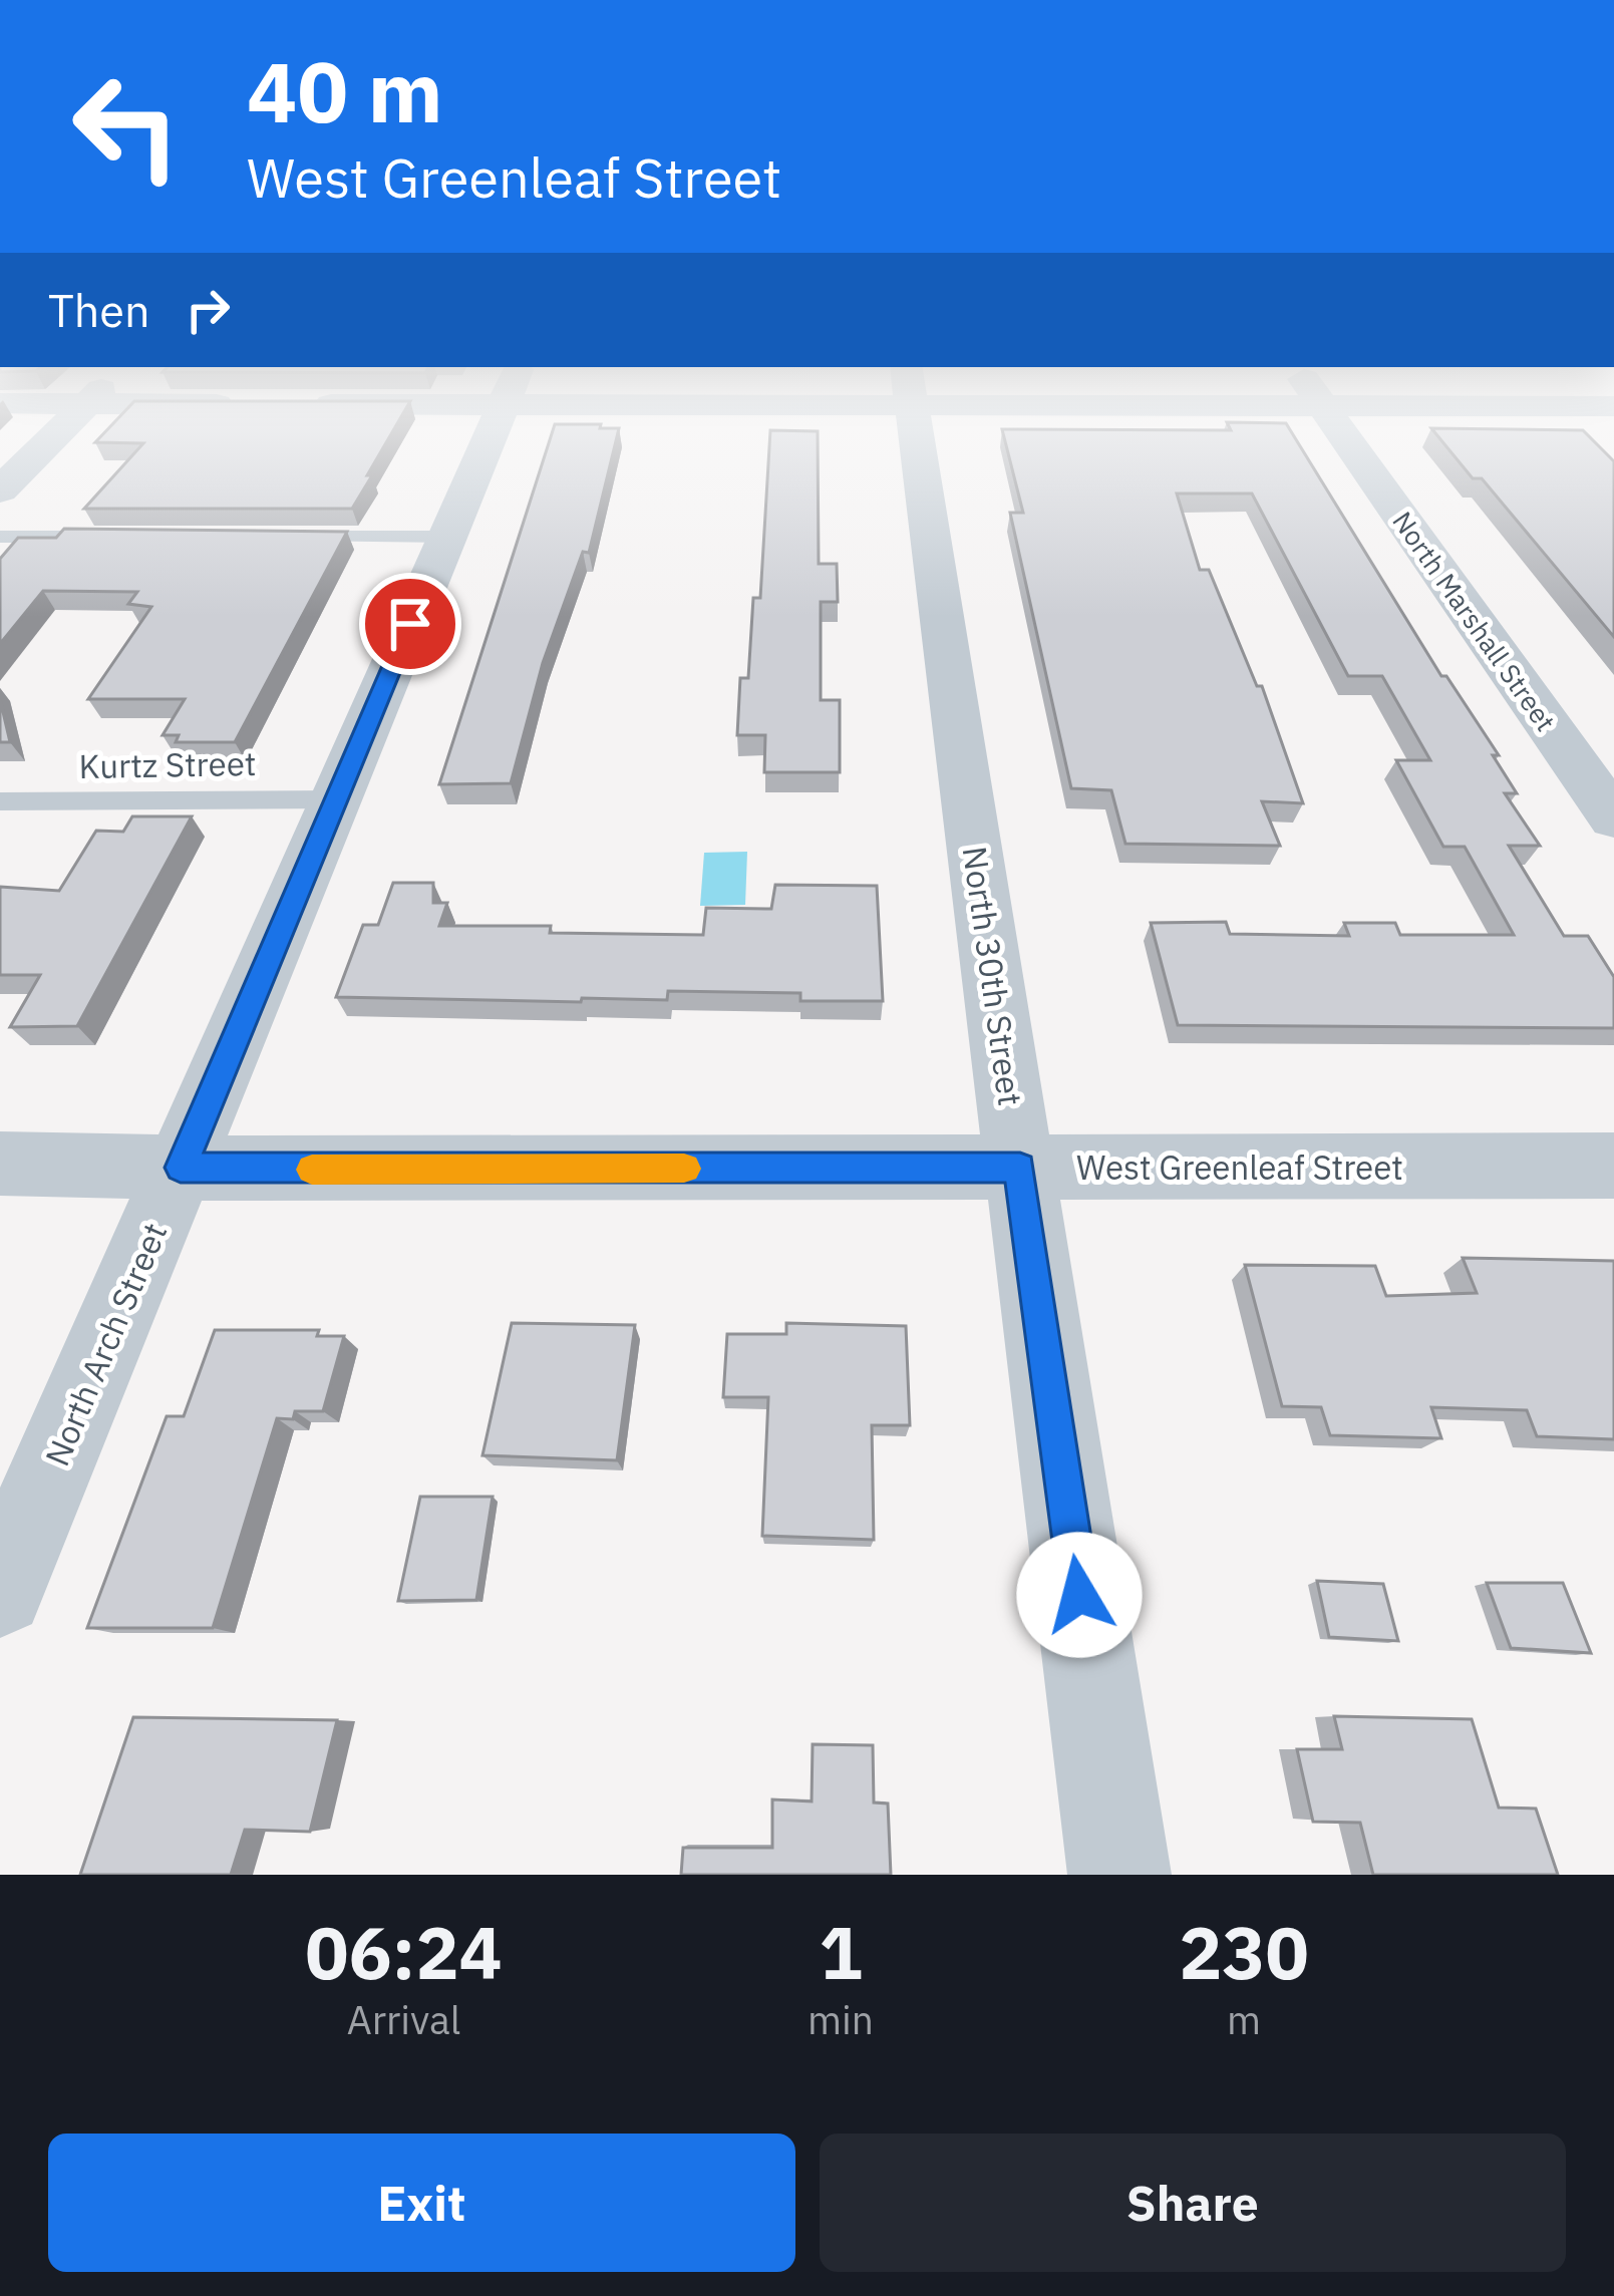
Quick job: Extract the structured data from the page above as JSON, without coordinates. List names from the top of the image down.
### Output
{
  "streets": {
    "street": [
      "North Marshall Street",
      "North 30th Street",
      "West Greenleaf Street",
      "North Arch Street"
    ],
    "lane": ["Kurtz Street"]
  },
  "crossings": [
    ["Kurtz Street", "North Arch Street"],
    ["North 30th Street", "West Greenleaf Street"],
    ["West Greenleaf Street", "North Arch Street"]
  ],
  "page": {
    "turn": ["40 m", "West Greenleaf Street"],
    "then": "Then",
    "eta": [
      "06:24",
      "Arrival",
      "1",
      "min",
      "230",
      "m"
    ],
    "buttons": ["Exit", "Share"]
  }
}
